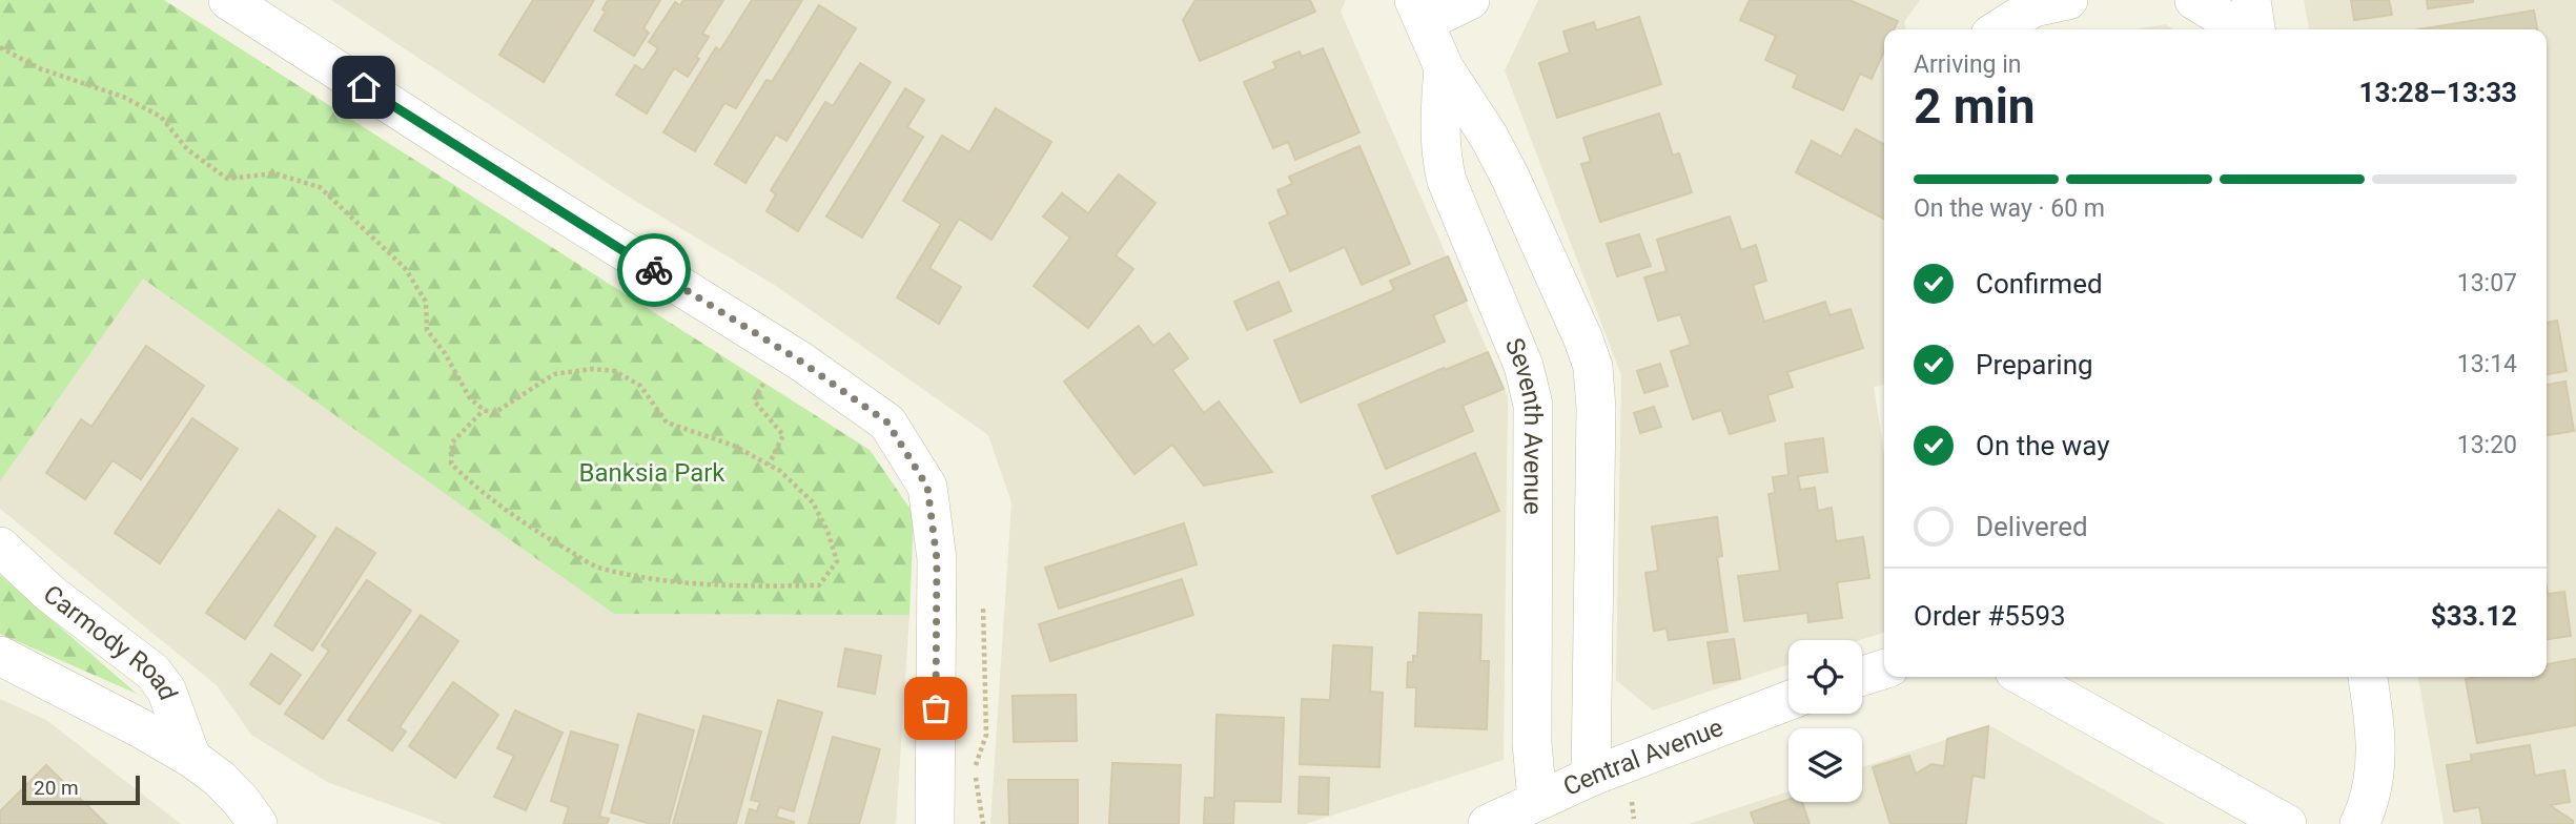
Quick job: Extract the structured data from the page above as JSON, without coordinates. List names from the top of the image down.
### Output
{
  "streets": {
    "street": ["Seventh Avenue", "Carmody Road", "Central Avenue"]
  },
  "crossings": [
    ["Seventh Avenue", "Central Avenue"]
  ],
  "parks": ["Banksia Park"],
  "scale_bar": "20 m",
  "page": {
    "heading": ["2 min", "Arriving in", "13:28–13:33"],
    "panel": ["Order #5593", "$33.12"],
    "bar": "On the way · 60 m",
    "list": [
      ["Confirmed", "13:07"],
      ["Preparing", "13:14"],
      ["On the way", "13:20"],
      "Delivered"
    ],
    "scale": "20 m"
  }
}
